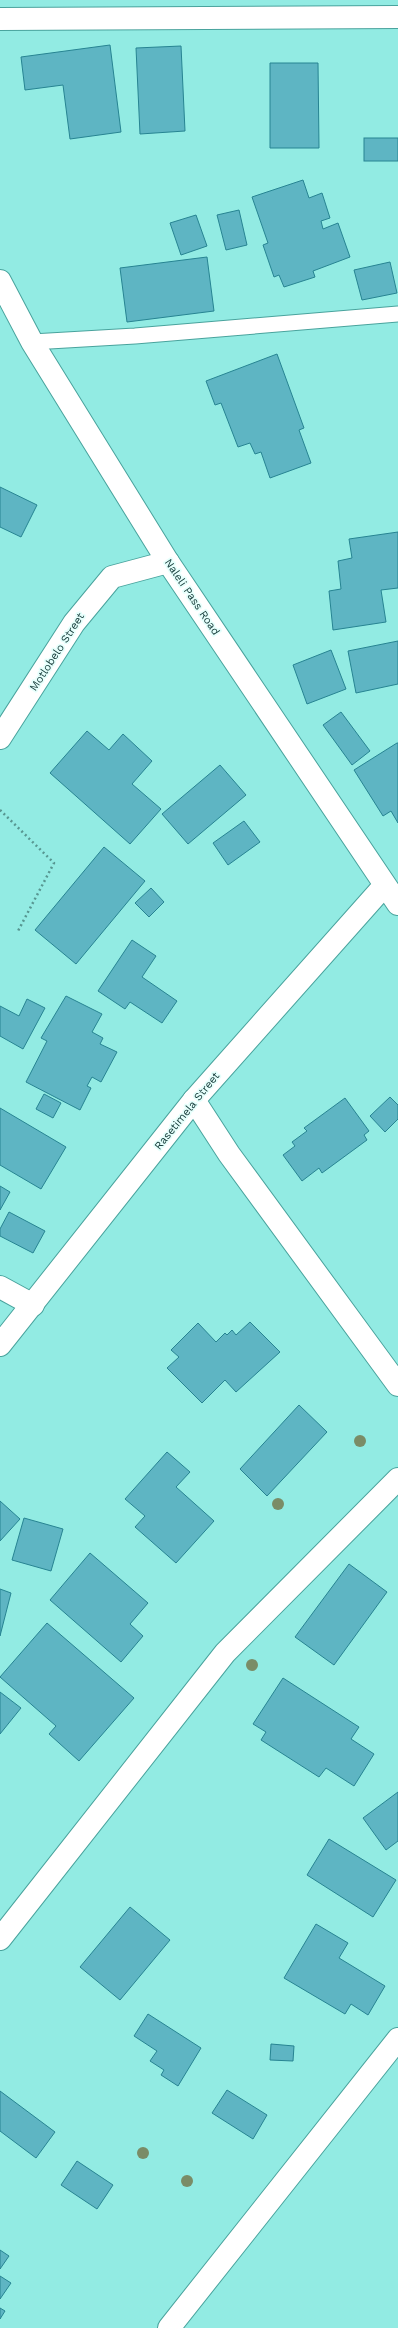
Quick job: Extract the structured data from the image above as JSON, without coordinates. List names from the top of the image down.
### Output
{
  "streets": {
    "street": ["Naleli Pass Road", "Motlobelo Street", "Rasetimela Street"]
  },
  "crossings": [
    ["Naleli Pass Road", "Motlobelo Street"],
    ["Naleli Pass Road", "Rasetimela Street"]
  ]
}
